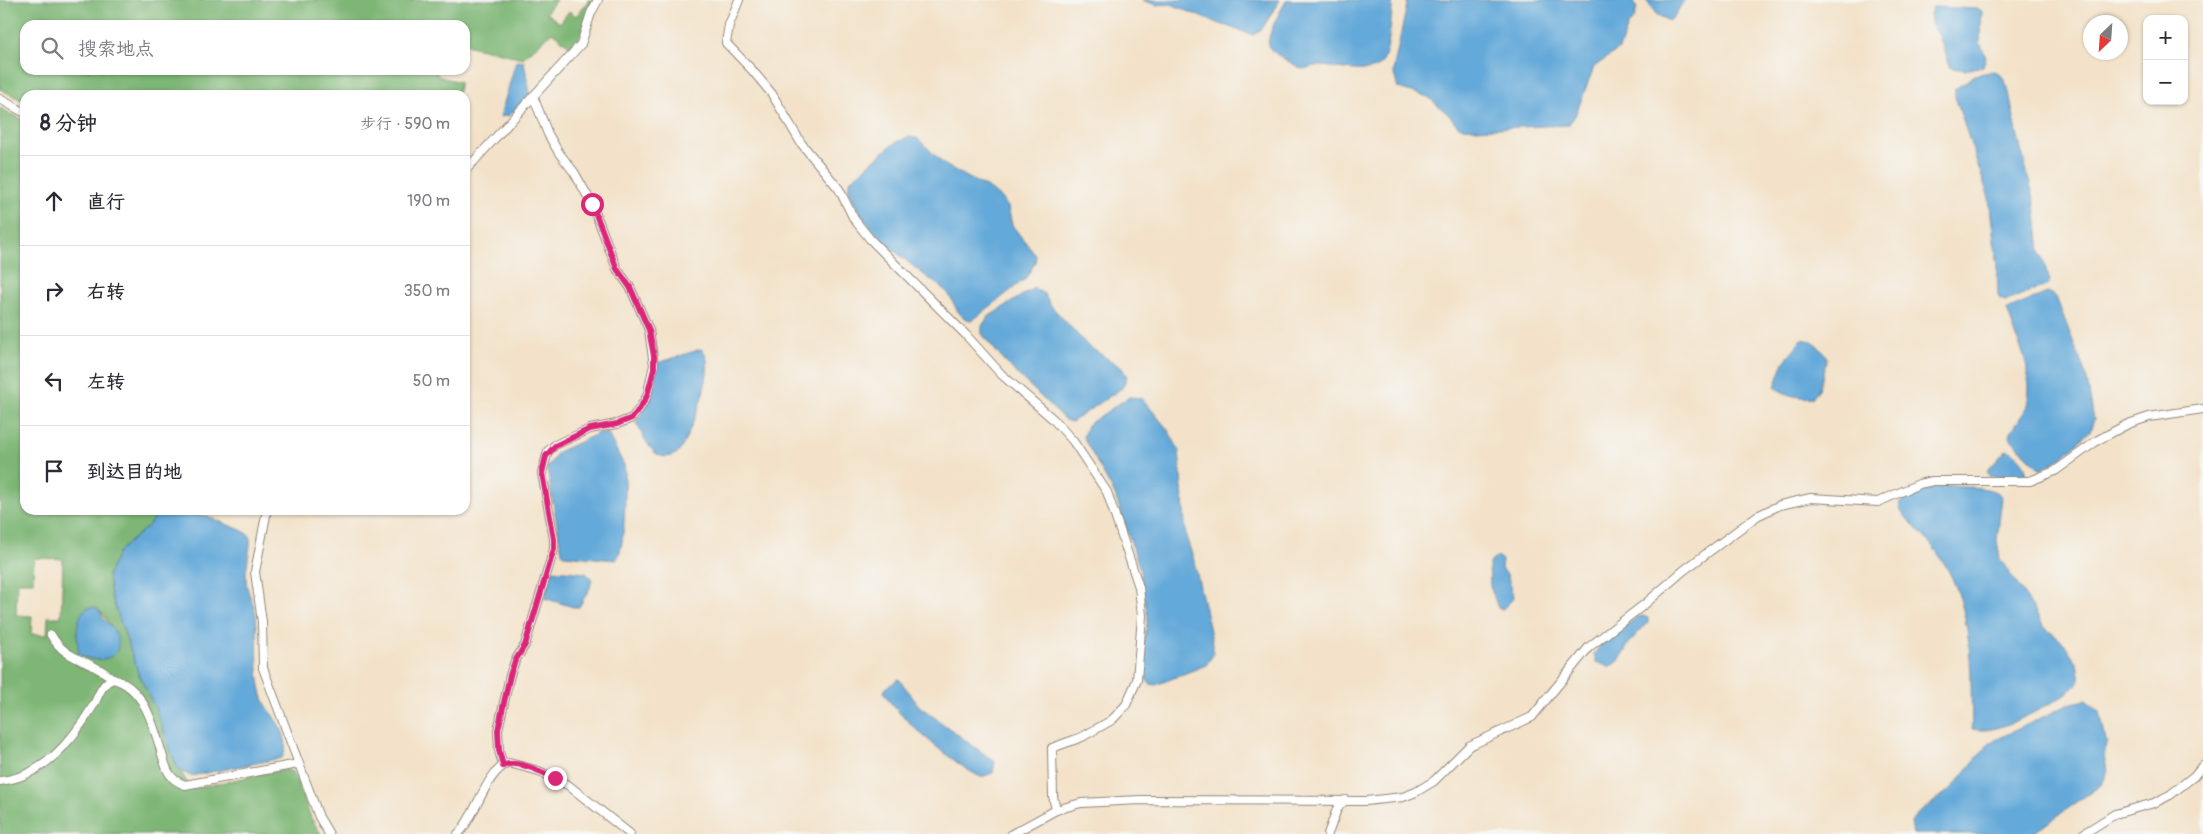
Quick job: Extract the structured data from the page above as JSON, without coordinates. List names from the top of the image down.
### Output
{
  "north": "bottom left",
  "page": {
    "map_buttons": ["+", "−"],
    "search": "搜索地点",
    "heading": ["8 分钟", "步行 · 590 m"],
    "list": [
      ["直行", "190 m"],
      ["右转", "350 m"],
      ["左转", "50 m"],
      "到达目的地"
    ]
  }
}
